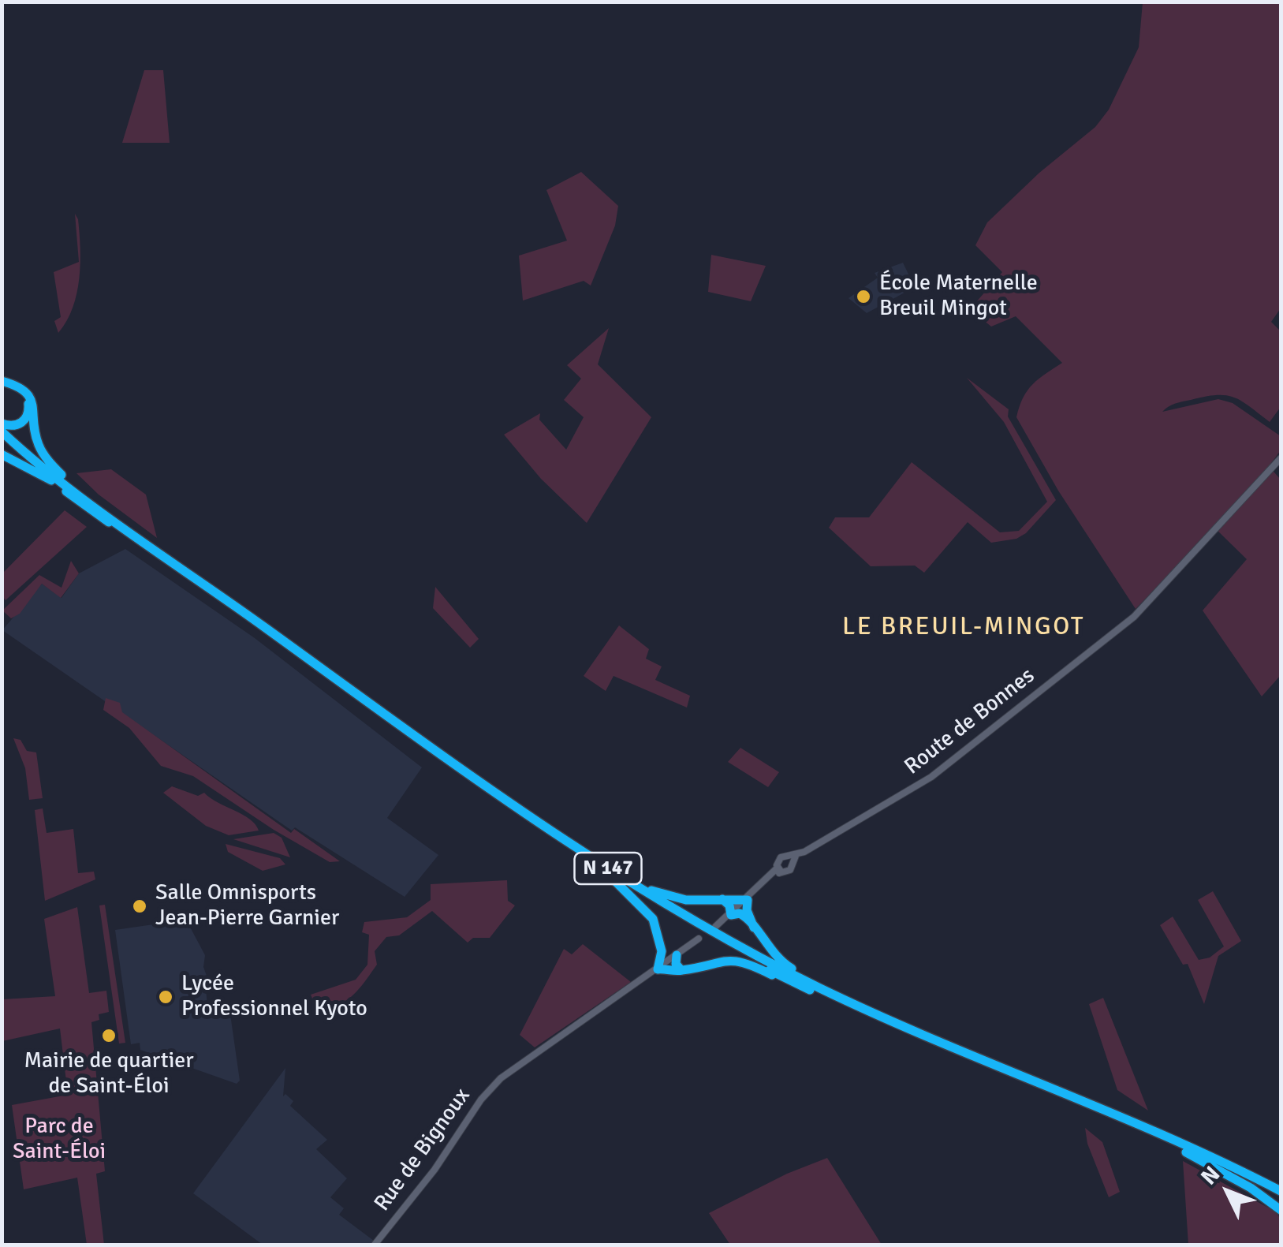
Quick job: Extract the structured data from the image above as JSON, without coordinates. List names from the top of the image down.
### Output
{
  "streets": {
    "highway": ["N 147"],
    "street": ["Route de Bonnes", "Rue de Bignoux"]
  },
  "districts": ["LE BREUIL-MINGOT"],
  "parks": ["Parc de Saint-Éloi"],
  "places": [
    "École Maternelle Breuil Mingot",
    "Salle Omnisports Jean-Pierre Garnier",
    "Lycée Professionnel Kyoto",
    "Mairie de quartier de Saint-Éloi"
  ],
  "north": "top left"
}
